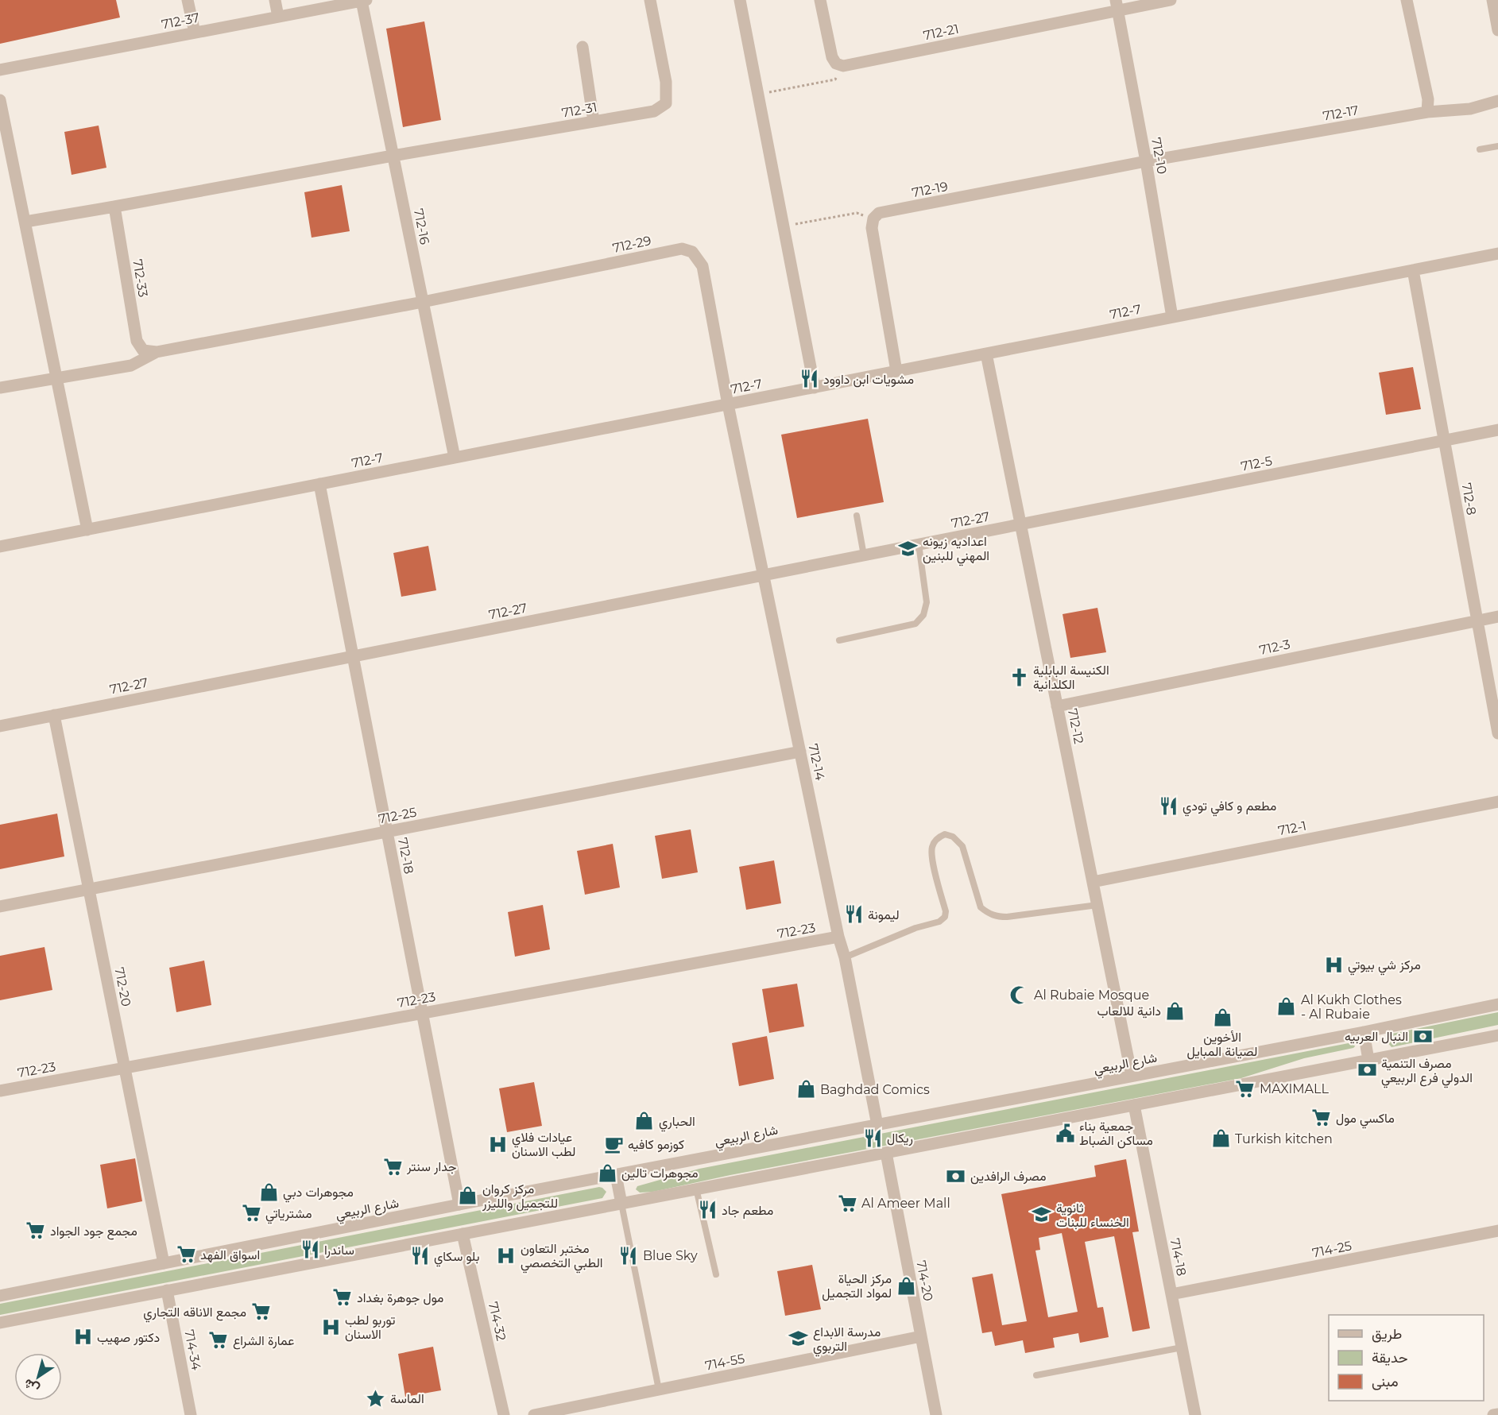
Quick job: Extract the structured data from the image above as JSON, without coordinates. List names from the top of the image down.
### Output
{
  "streets": {
    "street": [
      "712-37",
      "712-21",
      "712-31",
      "712-17",
      "712-10",
      "712-19",
      "712-16",
      "712-29",
      "712-33",
      "712-7",
      "712-5",
      "712-8",
      "712-27",
      "712-3",
      "712-12",
      "712-14",
      "712-25",
      "712-1",
      "712-18",
      "712-23",
      "712-20",
      "شارع الربيعي",
      "714-25",
      "714-18",
      "714-20",
      "714-32",
      "714-34",
      "714-55"
    ]
  },
  "crossings": [
    ["712-37", "712-16"],
    ["712-21", "712-10"],
    ["712-31", "712-16"],
    ["712-17", "712-10"],
    ["712-17", "712-19"],
    ["712-10", "712-19"],
    ["712-10", "712-7"],
    ["712-16", "712-29"],
    ["712-16", "712-7"],
    ["712-29", "712-7"],
    ["712-29", "712-14"],
    ["712-7", "712-8"],
    ["712-7", "712-12"],
    ["712-7", "712-14"],
    ["712-7", "712-18"],
    ["712-5", "712-8"],
    ["712-5", "712-27"],
    ["712-5", "712-12"],
    ["712-8", "712-3"],
    ["712-27", "712-12"],
    ["712-27", "712-14"],
    ["712-27", "712-18"],
    ["712-27", "712-20"],
    ["712-3", "712-12"],
    ["712-12", "712-1"],
    ["712-12", "شارع الربيعي"],
    ["712-14", "712-25"],
    ["712-14", "712-23"],
    ["712-14", "شارع الربيعي"],
    ["712-25", "712-18"],
    ["712-25", "712-20"],
    ["712-18", "712-23"],
    ["712-18", "شارع الربيعي"],
    ["712-23", "712-20"],
    ["712-20", "شارع الربيعي"],
    ["714-25", "714-18"],
    ["714-20", "714-55"]
  ],
  "places": {
    "restaurant": [
      "مشويات ابن داوود",
      "مطعم و كافي تودي",
      "ليمونة",
      "ريكال",
      "مطعم جاد",
      "ساندرا",
      "Blue Sky",
      "بلو سكاي"
    ],
    "school or university": ["اعداديه زيونه المهني للبنين", "ثانوية الخنساء للبنات", "مدرسة الابداع التربوي"],
    "church": ["الكنيسة البابلية الكلدانية"],
    "hospital": [
      "مركز شي بيوتي",
      "عيادات فلاي لطب الاسنان",
      "مختبر التعاون الطبي التخصصي",
      "توربو لطب الاسنان",
      "دكتور صهيب"
    ],
    "mosque": ["Al Rubaie Mosque"],
    "shop": [
      "Al Kukh Clothes - Al Rubaie",
      "دانية للالعاب",
      "الأخوين لصيانة المبايل",
      "Baghdad Comics",
      "الحباري",
      "Turkish kitchen",
      "مجوهرات تالين",
      "مجوهرات دبي",
      "مركز كروان للتجميل والليزر",
      "مركز الحياة لمواد التجميل"
    ],
    "bank": ["النبال العربيه", "مصرف التنمية الدولي فرع الربيعي", "مصرف الرافدين"],
    "supermarket": [
      "MAXIMALL",
      "ماكسي مول",
      "جدار سنتر",
      "Al Ameer Mall",
      "مشترياتي",
      "مجمع جود الجواد",
      "اسواق الفهد",
      "مول جوهرة بغداد",
      "مجمع الاناقه التجاري",
      "عمارة الشراع"
    ],
    "public building": ["جمعية بناء مساكن الضباط"],
    "cafe": ["كوزمو كافيه"],
    "place": ["الماسة"]
  },
  "legend": ["طريق", "حديقة", "مبنى"],
  "north": "bottom left"
}
